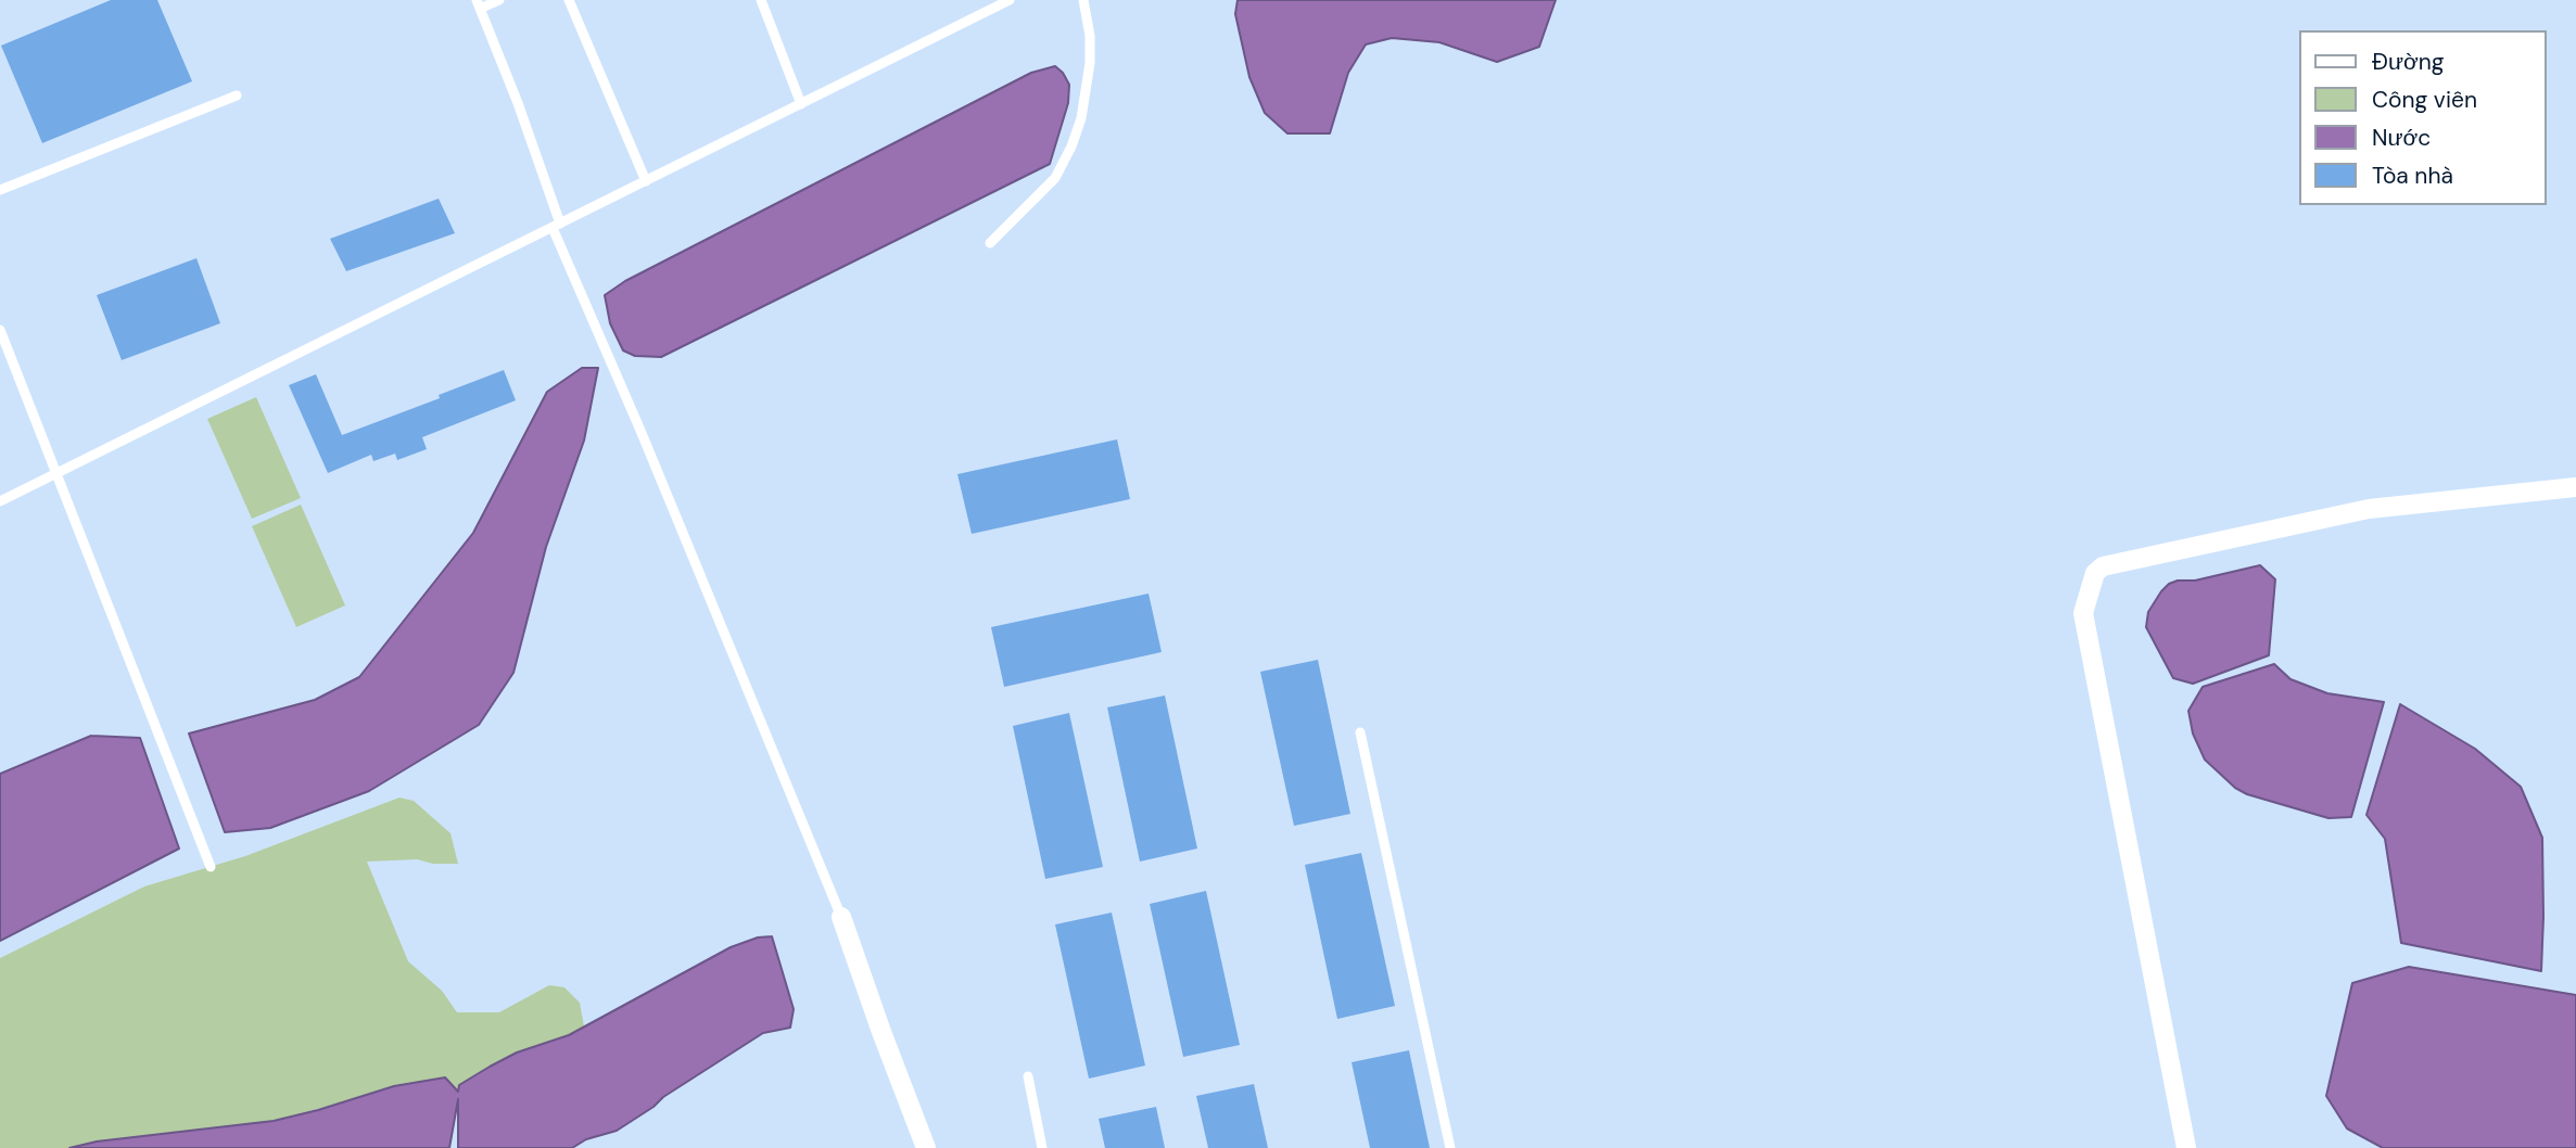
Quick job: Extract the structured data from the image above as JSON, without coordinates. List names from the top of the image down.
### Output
{
  "legend": [
    "Đường",
    "Công viên",
    "Nước",
    "Tòa nhà"
  ]
}
